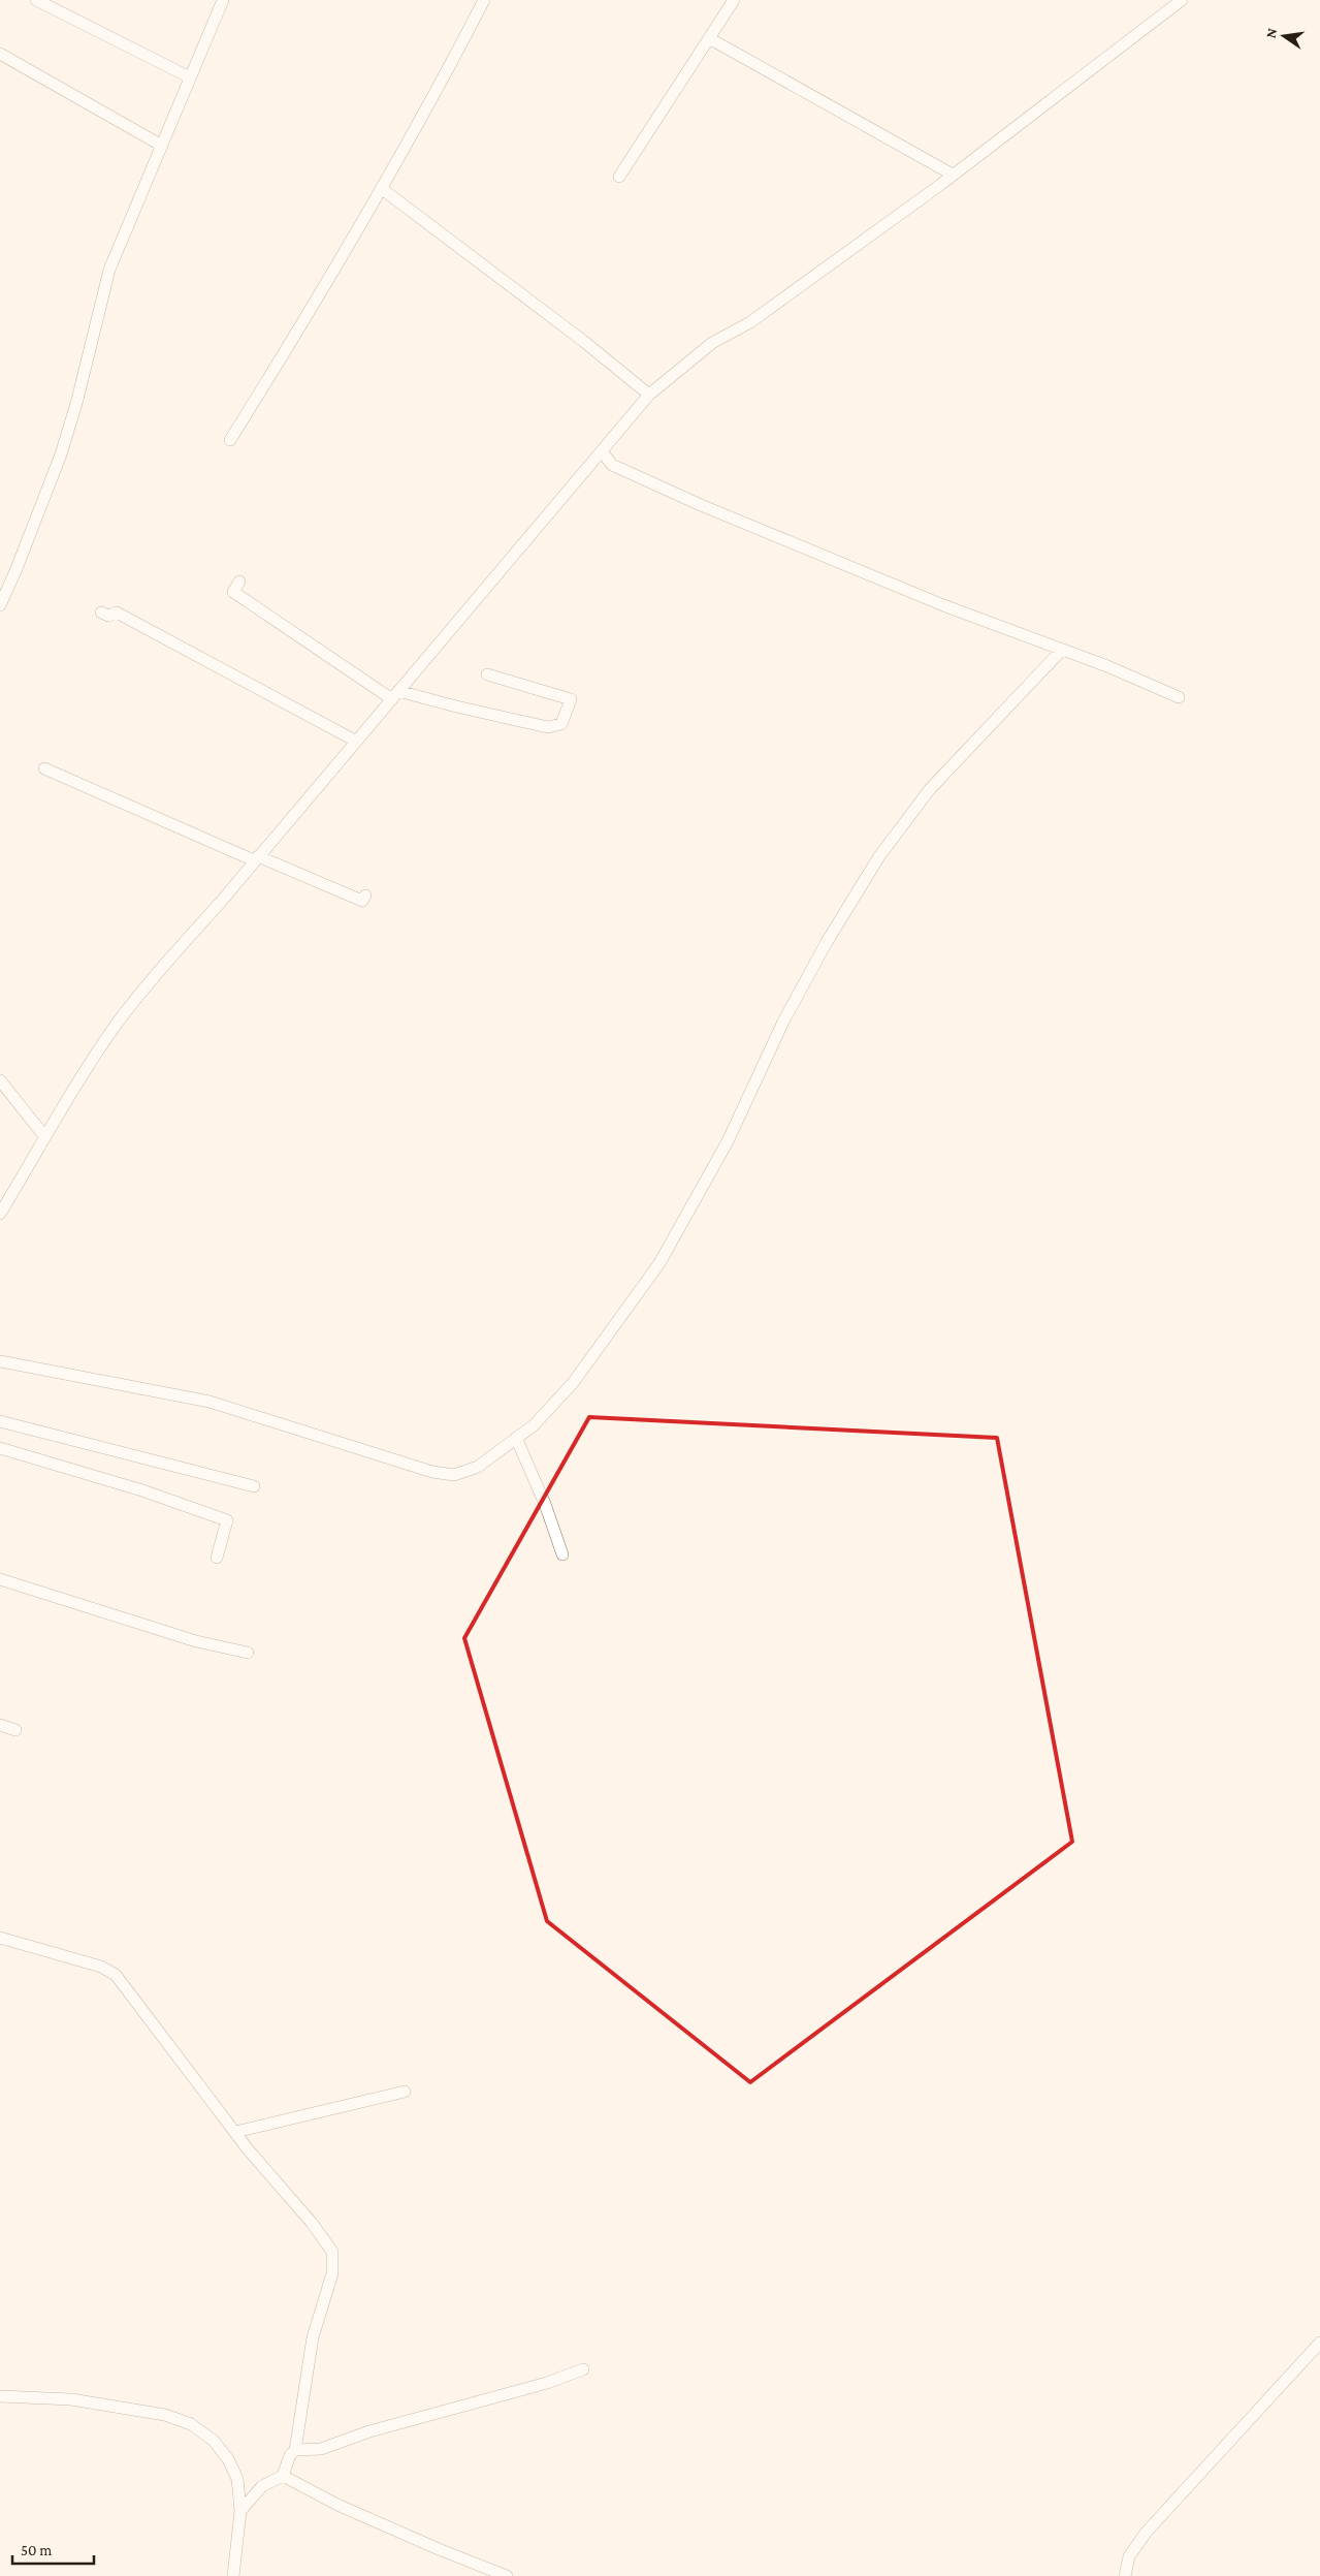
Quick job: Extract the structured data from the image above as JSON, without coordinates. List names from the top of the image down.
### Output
{
  "scale_bar": "50 m",
  "north": "left"
}
